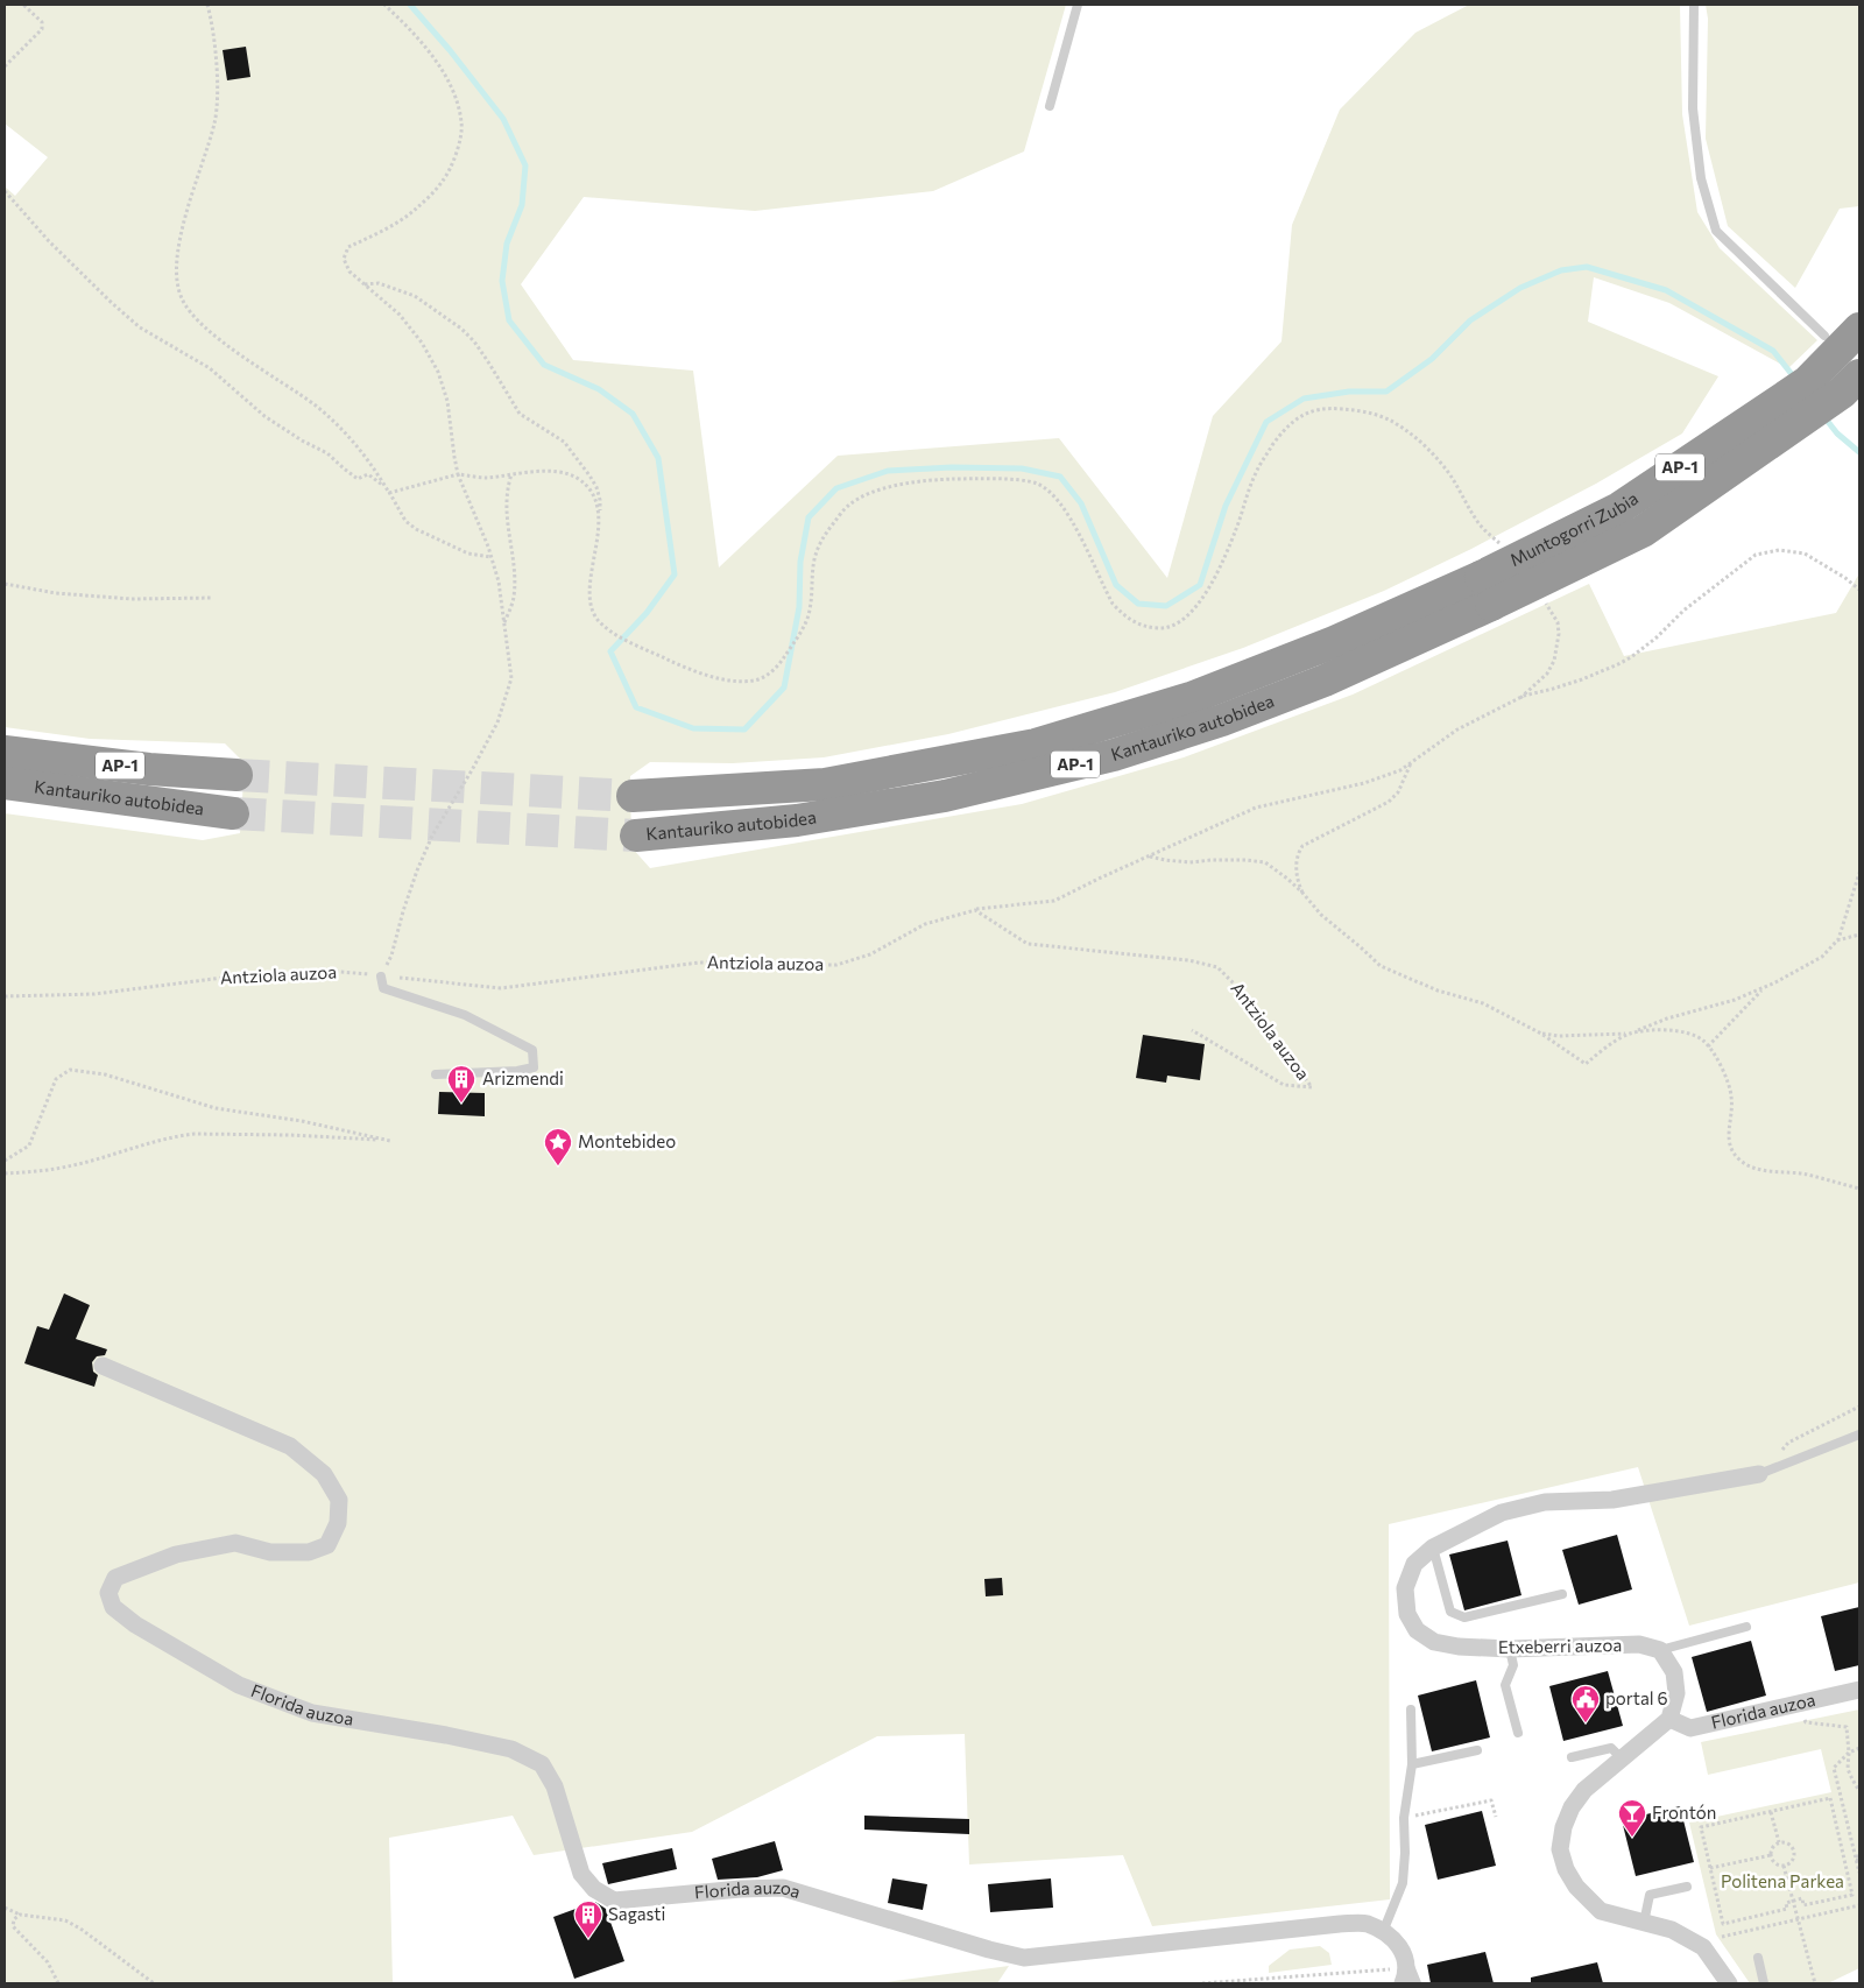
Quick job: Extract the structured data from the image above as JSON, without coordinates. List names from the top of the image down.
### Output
{
  "streets": {
    "highway": ["AP-1", "Muntogorri Zubia", "Kantauriko autobidea"],
    "street": ["Etxeberri auzoa", "Florida auzoa"],
    "path": ["Antziola auzoa"]
  },
  "crossings": [
    ["Muntogorri Zubia", "Kantauriko autobidea"]
  ],
  "parks": ["Politena Parkea"],
  "places": {
    "building": ["Arizmendi", "Sagasti"],
    "place": ["Montebideo"],
    "public building": ["portal 6"],
    "bar": ["Frontón"]
  }
}
